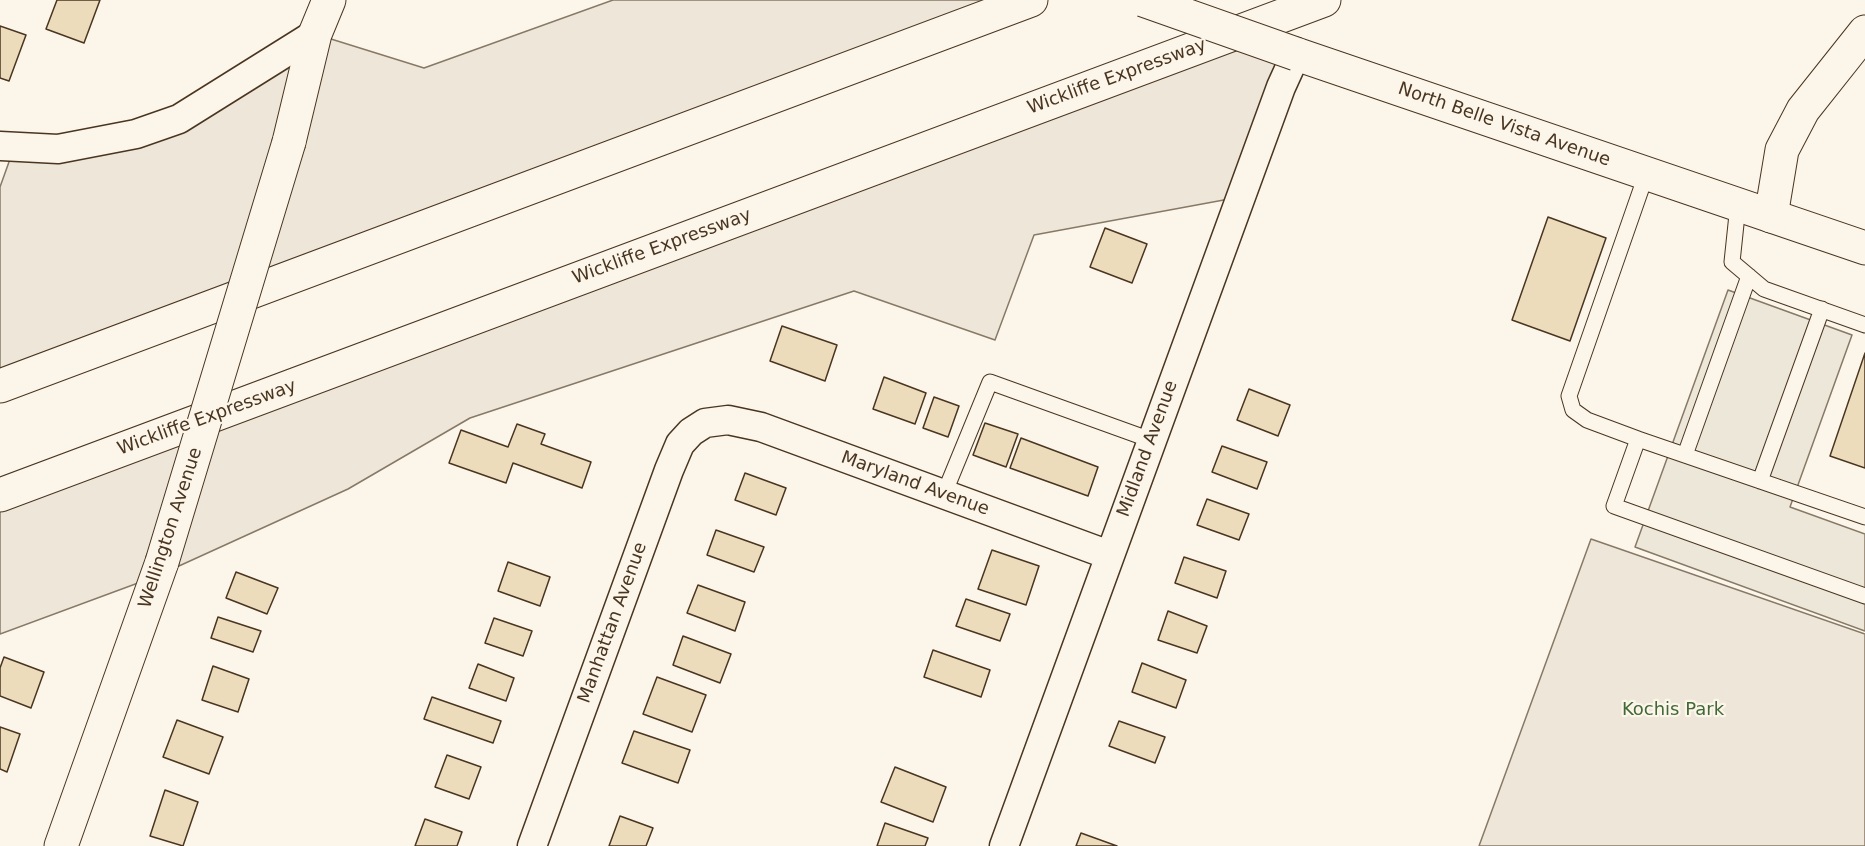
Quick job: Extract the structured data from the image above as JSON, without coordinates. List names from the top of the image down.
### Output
{
  "streets": {
    "main road": ["Wickliffe Expressway", "North Belle Vista Avenue", "Wellington Avenue"],
    "street": ["Midland Avenue", "Maryland Avenue", "Manhattan Avenue"]
  },
  "crossings": [
    ["North Belle Vista Avenue", "Midland Avenue"],
    ["Midland Avenue", "Maryland Avenue"],
    ["Maryland Avenue", "Manhattan Avenue"]
  ],
  "parks": ["Kochis Park"]
}
